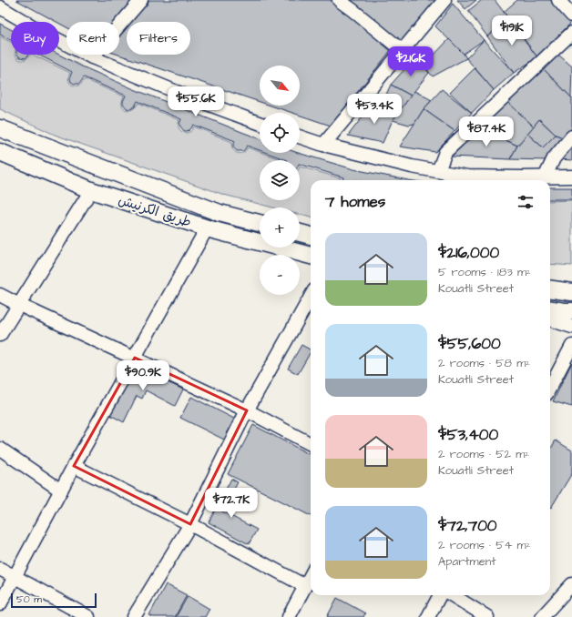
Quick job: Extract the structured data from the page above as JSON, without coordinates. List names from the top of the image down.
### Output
{
  "streets": {
    "main road": ["طريق الكرنيش"]
  },
  "scale_bar": "50 m",
  "north": "bottom right",
  "page": {
    "price": [
      "$191K",
      "$216K",
      "$55.6K",
      "$53.4K",
      "$87.4K",
      "$90.9K",
      "$72.7K"
    ],
    "chip": ["Buy", "Rent", "Filters"],
    "map_buttons": ["+", "−"],
    "heading": "7 homes",
    "list": [
      {
        "name": "$216,000",
        "note": "5 rooms · 183 m² · Kouatli Street"
      },
      {
        "name": "$55,600",
        "note": "2 rooms · 58 m² · Kouatli Street"
      },
      {
        "name": "$53,400",
        "note": "2 rooms · 52 m² · Kouatli Street"
      },
      {
        "name": "$72,700",
        "note": "2 rooms · 54 m² · Apartment"
      }
    ],
    "scale": "50 m"
  }
}
